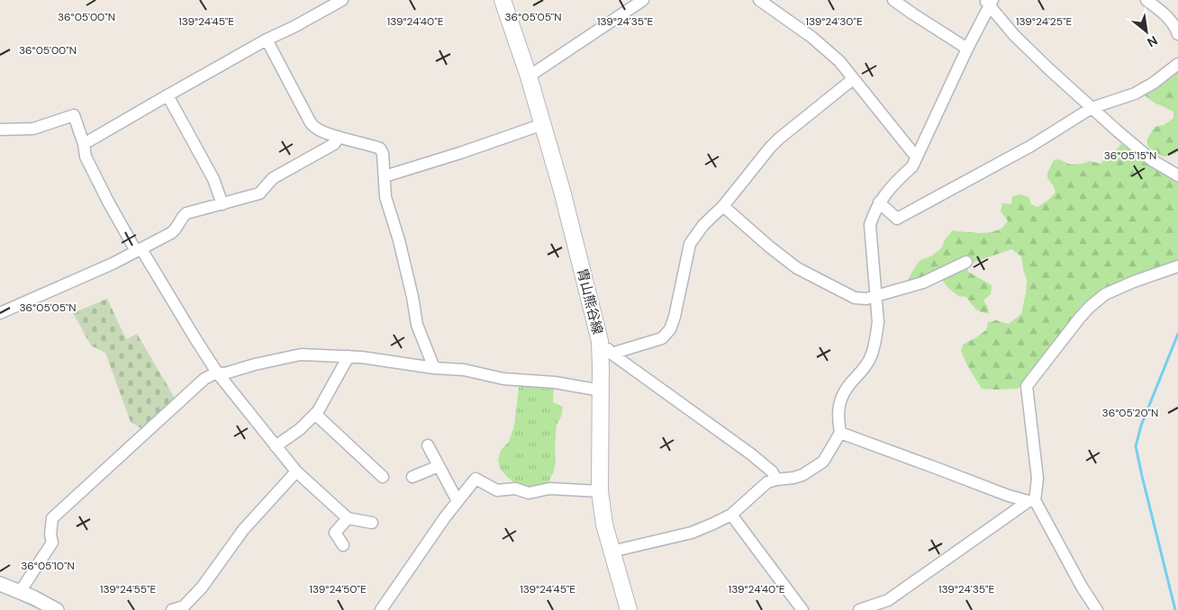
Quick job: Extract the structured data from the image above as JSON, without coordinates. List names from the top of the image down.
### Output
{
  "streets": {
    "main road": ["胄山熊谷線"]
  },
  "north": "bottom right",
  "coordinates": [
    "36°05'00\"N",
    "36°05'05\"N",
    "139°24'45\"E",
    "139°24'40\"E",
    "139°24'35\"E",
    "139°24'30\"E",
    "139°24'25\"E",
    "36°05'15\"N",
    "36°05'20\"N",
    "36°05'10\"N",
    "139°24'55\"E",
    "139°24'50\"E"
  ]
}
